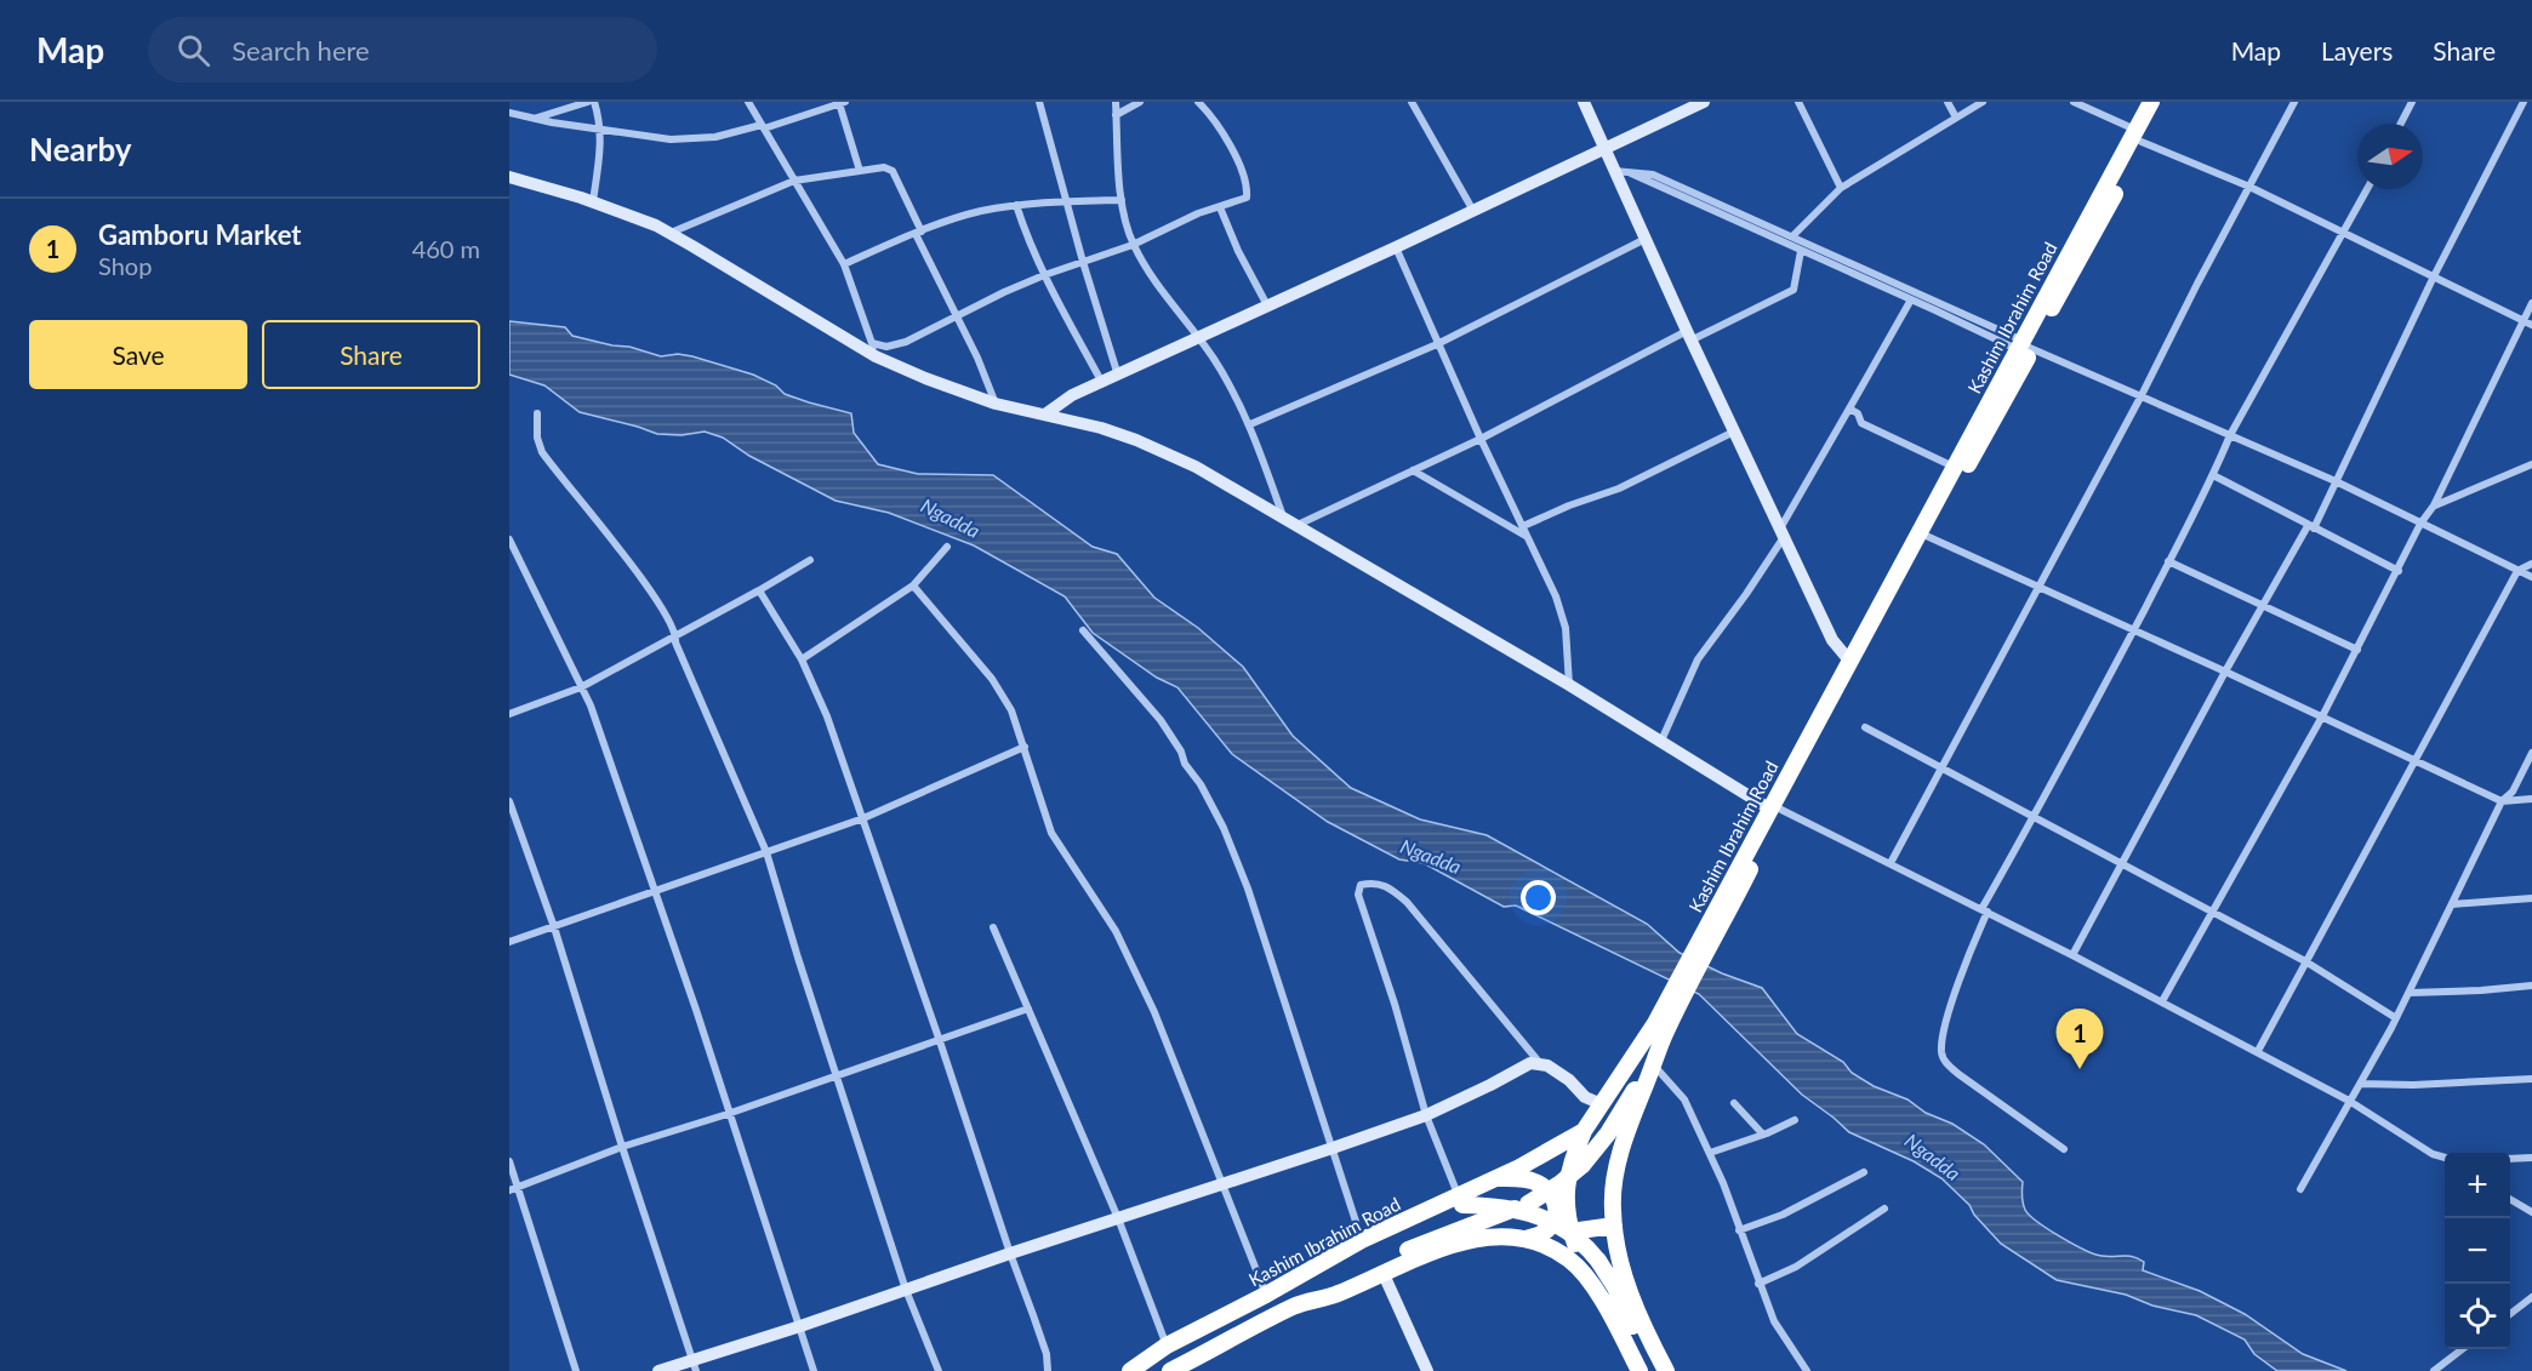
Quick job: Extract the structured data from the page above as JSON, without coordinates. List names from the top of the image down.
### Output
{
  "streets": {
    "highway": ["Kashim Ibrahim Road"]
  },
  "water": ["Ngadda"],
  "north": "right",
  "page": {
    "header": "Map",
    "search": "Search here",
    "nav": ["Map", "Layers", "Share"],
    "heading": "Nearby",
    "list": [
      {
        "mark": "1",
        "name": "Gamboru Market",
        "note": "Shop",
        "value": "460 m"
      }
    ],
    "buttons": ["Save", "Share"],
    "pins": "1",
    "map_buttons": ["+", "−"]
  }
}
